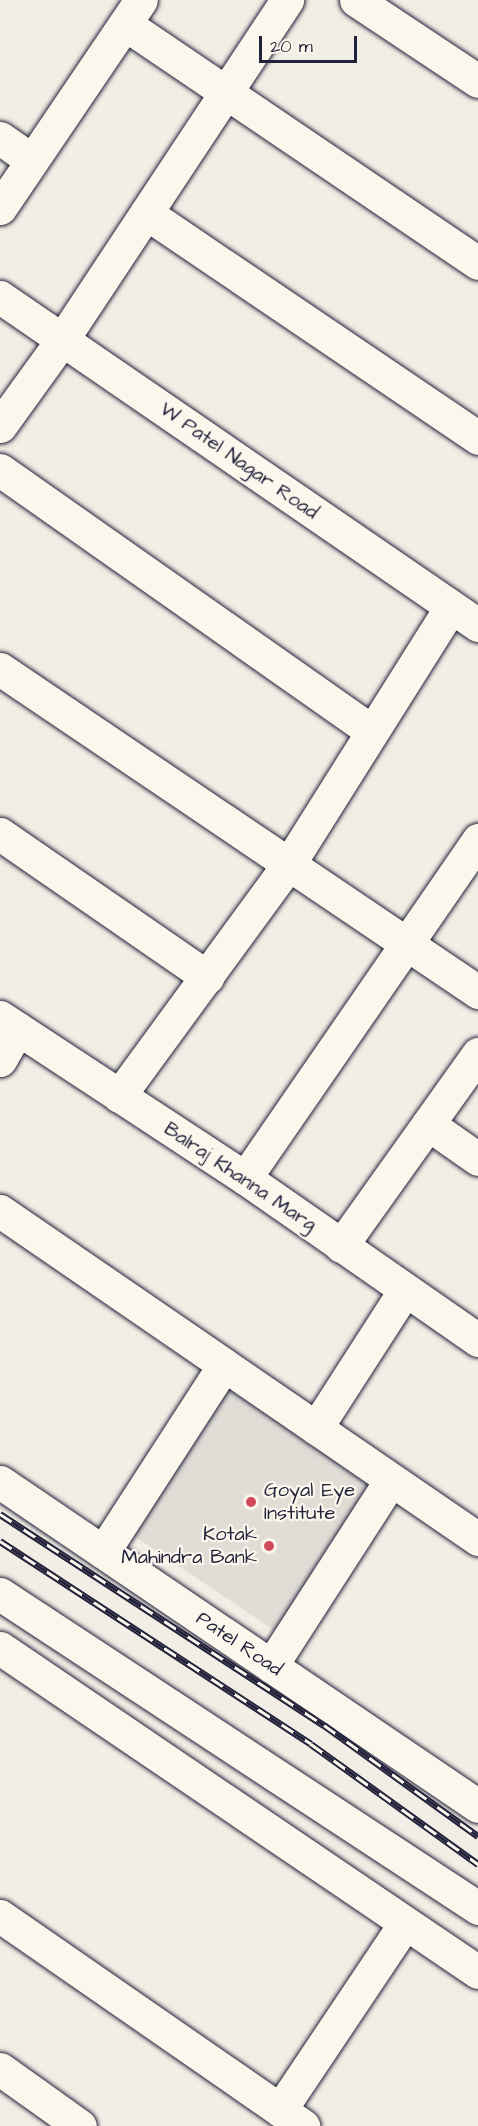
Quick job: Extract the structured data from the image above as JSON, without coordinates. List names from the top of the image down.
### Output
{
  "streets": {
    "street": ["W Patel Nagar Road", "Balraj Khanna Marg", "Patel Road"]
  },
  "places": ["Goyal Eye Institute", "Kotak Mahindra Bank"],
  "scale_bar": "20 m"
}
